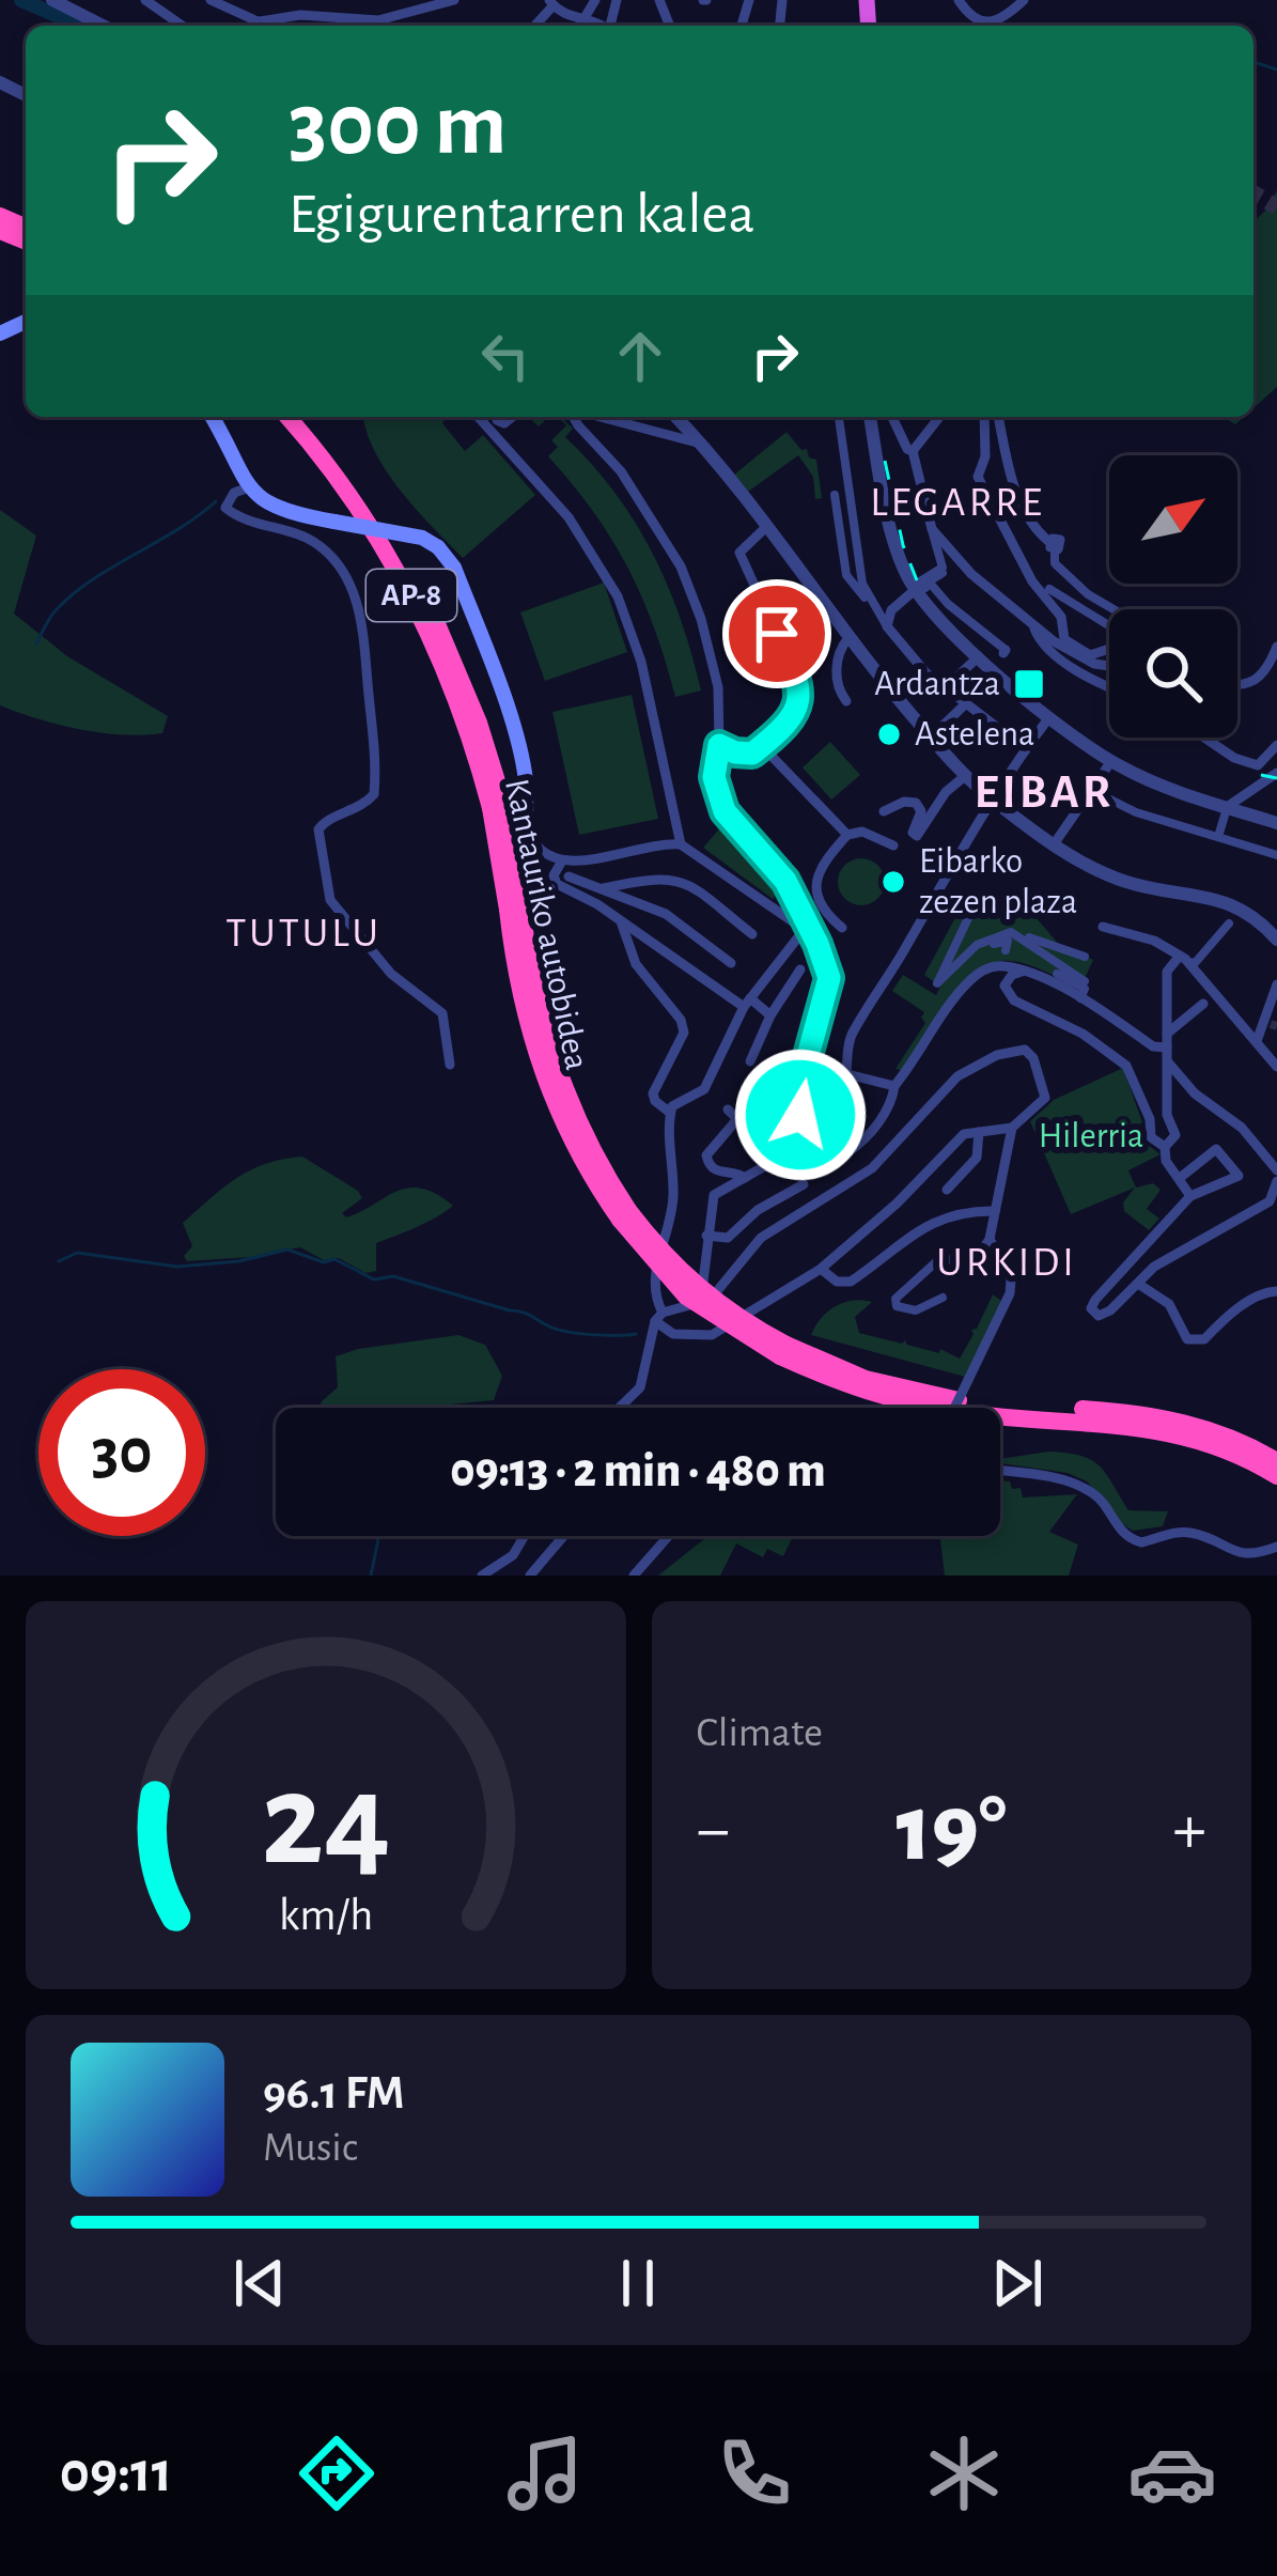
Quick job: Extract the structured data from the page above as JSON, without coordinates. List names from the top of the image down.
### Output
{
  "streets": {
    "highway": ["AP-8", "Kantauriko autobidea"]
  },
  "districts": [
    "LEGARRE",
    "EIBAR",
    "TUTULU",
    "URKIDI"
  ],
  "parks": ["Hilerria"],
  "places": {
    "transit": ["Ardantza"],
    "other": ["Astelena", "Eibarko zezen plaza"]
  },
  "north": "top right",
  "page": {
    "turn": ["300 m", "Egigurentarren kalea"],
    "limit": "30",
    "trip": "09:13 · 2 min · 480 m",
    "tile": "Climate",
    "heat": ["−", "19°", "+"],
    "song": ["96.1 FM", "Music"],
    "tabs": "09:11",
    "gauge": ["24", "km/h"]
  }
}
